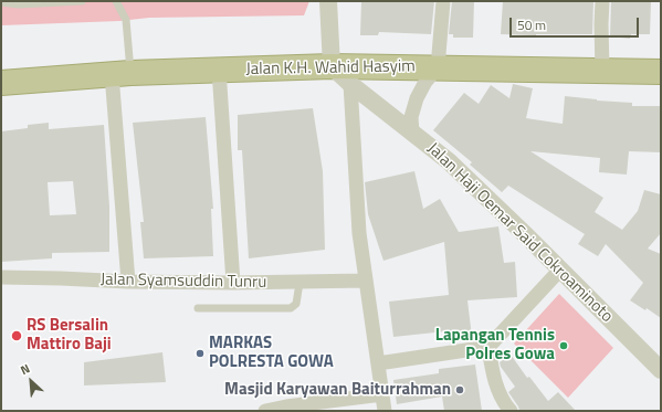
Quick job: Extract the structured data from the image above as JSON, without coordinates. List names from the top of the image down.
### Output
{
  "streets": {
    "highway": ["Jalan K.H. Wahid Hasyim"],
    "street": ["Jalan Haji Oemar Said Cokroaminoto", "Jalan Syamsuddin Tunru"]
  },
  "crossings": [
    ["Jalan K.H. Wahid Hasyim", "Jalan Haji Oemar Said Cokroaminoto"]
  ],
  "places": [
    "RS Bersalin Mattiro Baji",
    "Lapangan Tennis Polres Gowa",
    "MARKAS POLRESTA GOWA",
    "Masjid Karyawan Baiturrahman"
  ],
  "scale_bar": "50 m",
  "north": "top left"
}
